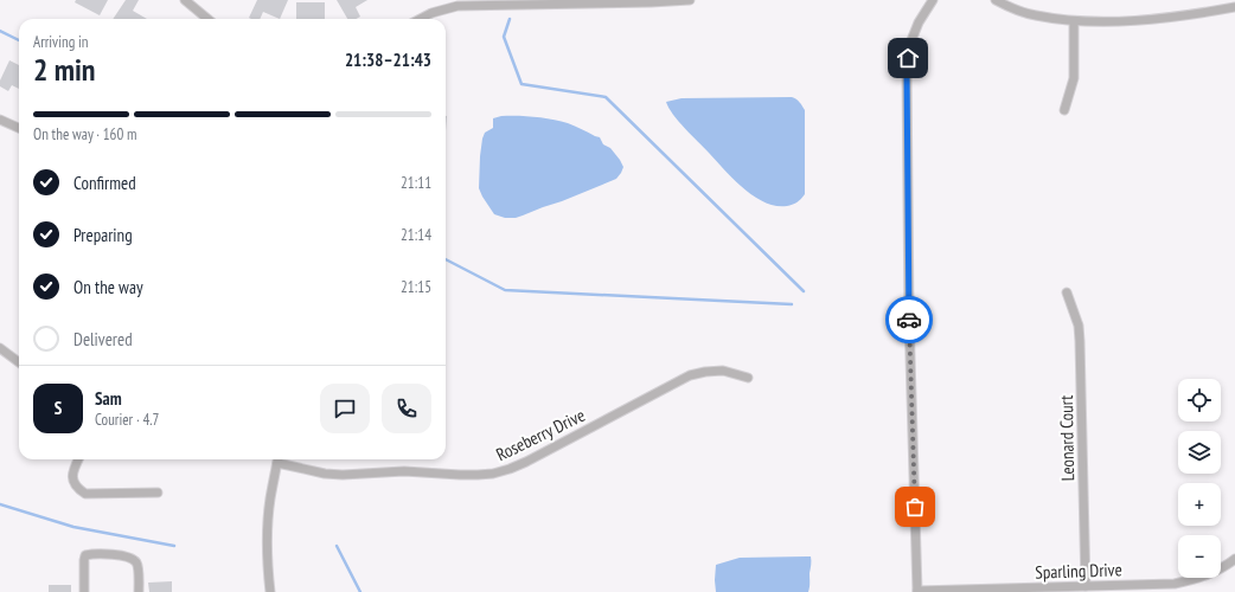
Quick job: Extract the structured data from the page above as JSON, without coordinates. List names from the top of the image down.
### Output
{
  "streets": {
    "street": ["Roseberry Drive", "Leonard Court", "Sparling Drive"]
  },
  "crossings": [
    ["Leonard Court", "Sparling Drive"]
  ],
  "page": {
    "heading": ["2 min", "Arriving in", "21:38–21:43"],
    "panel": ["Sam", "Courier · 4.7"],
    "bar": "On the way · 160 m",
    "list": [
      ["Confirmed", "21:11"],
      ["Preparing", "21:14"],
      ["On the way", "21:15"],
      "Delivered"
    ],
    "map_buttons": ["+", "−"],
    "round": "S"
  }
}
